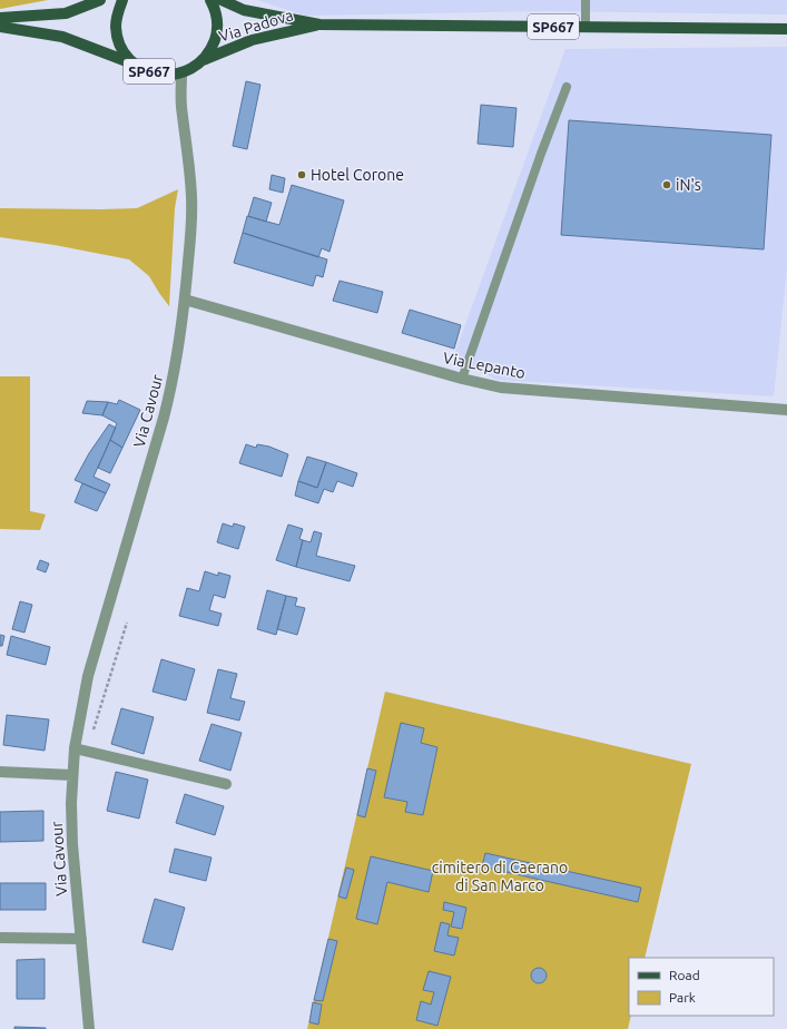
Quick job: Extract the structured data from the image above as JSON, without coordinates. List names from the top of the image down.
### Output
{
  "streets": {
    "main road": ["Via Padova", "SP667"],
    "street": ["Via Lepanto", "Via Cavour"]
  },
  "crossings": [
    ["Via Padova", "Via Cavour"],
    ["Via Lepanto", "Via Cavour"]
  ],
  "parks": ["cimitero di Caerano di San Marco"],
  "places": ["Hotel Corone", "iN's"],
  "legend": ["Road", "Park"]
}
